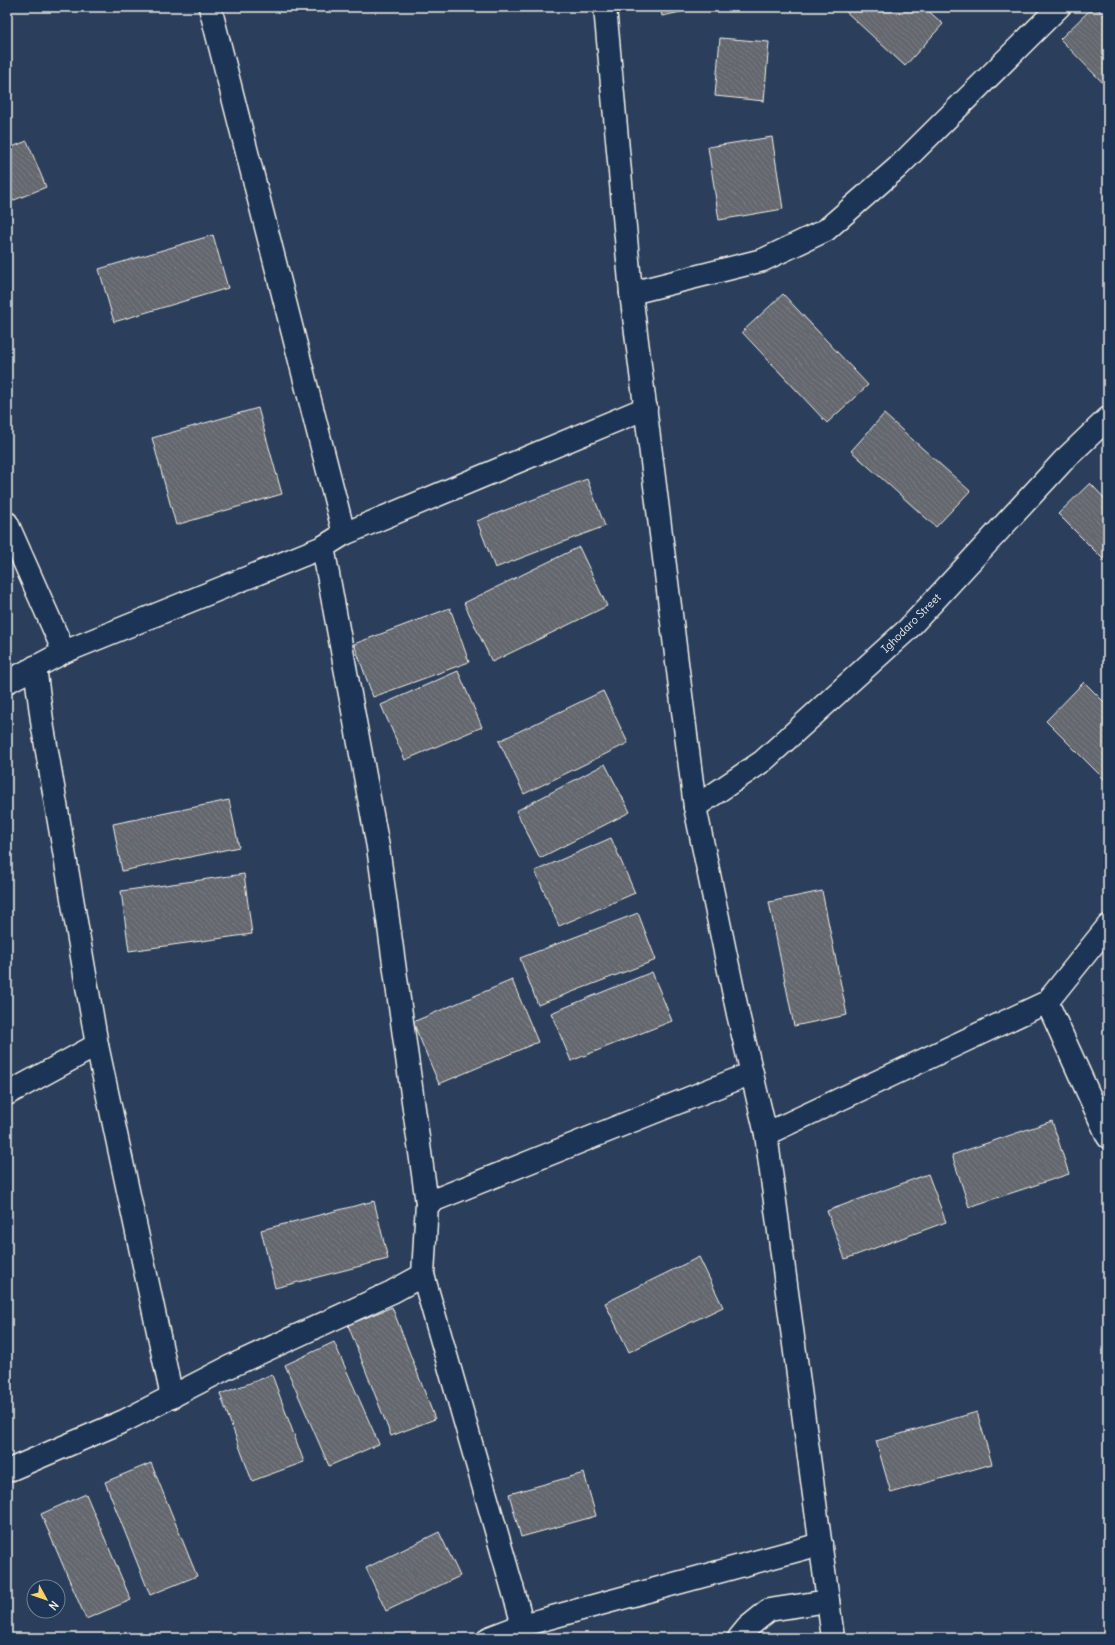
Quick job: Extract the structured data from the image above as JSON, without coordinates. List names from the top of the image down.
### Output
{
  "streets": {
    "street": ["Ighodaro Street"]
  },
  "north": "bottom right"
}
